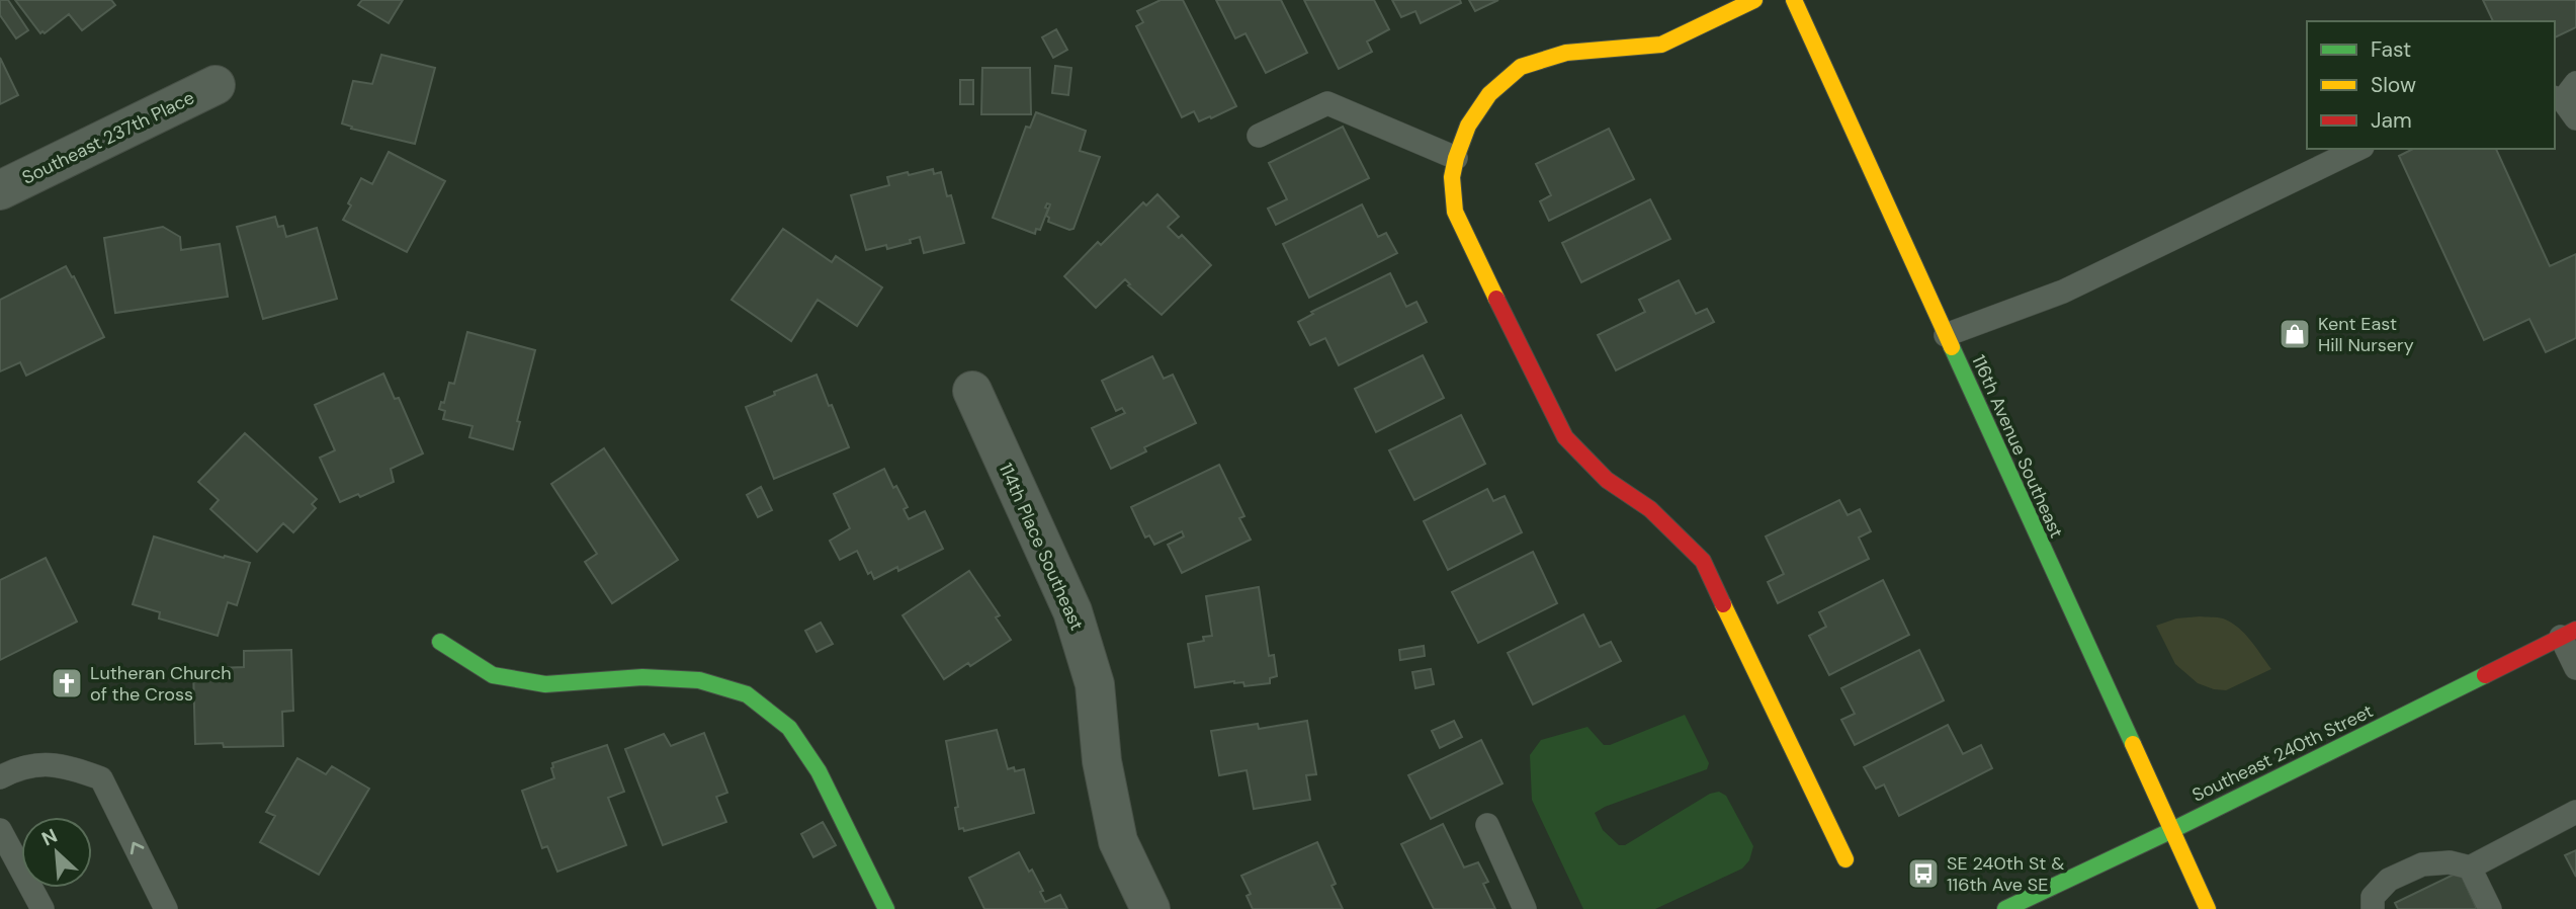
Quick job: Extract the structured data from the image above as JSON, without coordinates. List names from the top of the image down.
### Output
{
  "streets": {
    "street": [
      "Southeast 237th Place",
      "116th Avenue Southeast",
      "114th Place Southeast",
      "Southeast 240th Street"
    ]
  },
  "crossings": [
    ["116th Avenue Southeast", "Southeast 240th Street"]
  ],
  "places": {
    "shop": ["Kent East Hill Nursery"],
    "church": ["Lutheran Church of the Cross"],
    "bus stop": ["SE 240th St & 116th Ave SE"]
  },
  "legend": ["Fast", "Slow", "Jam"],
  "north": "top left"
}
